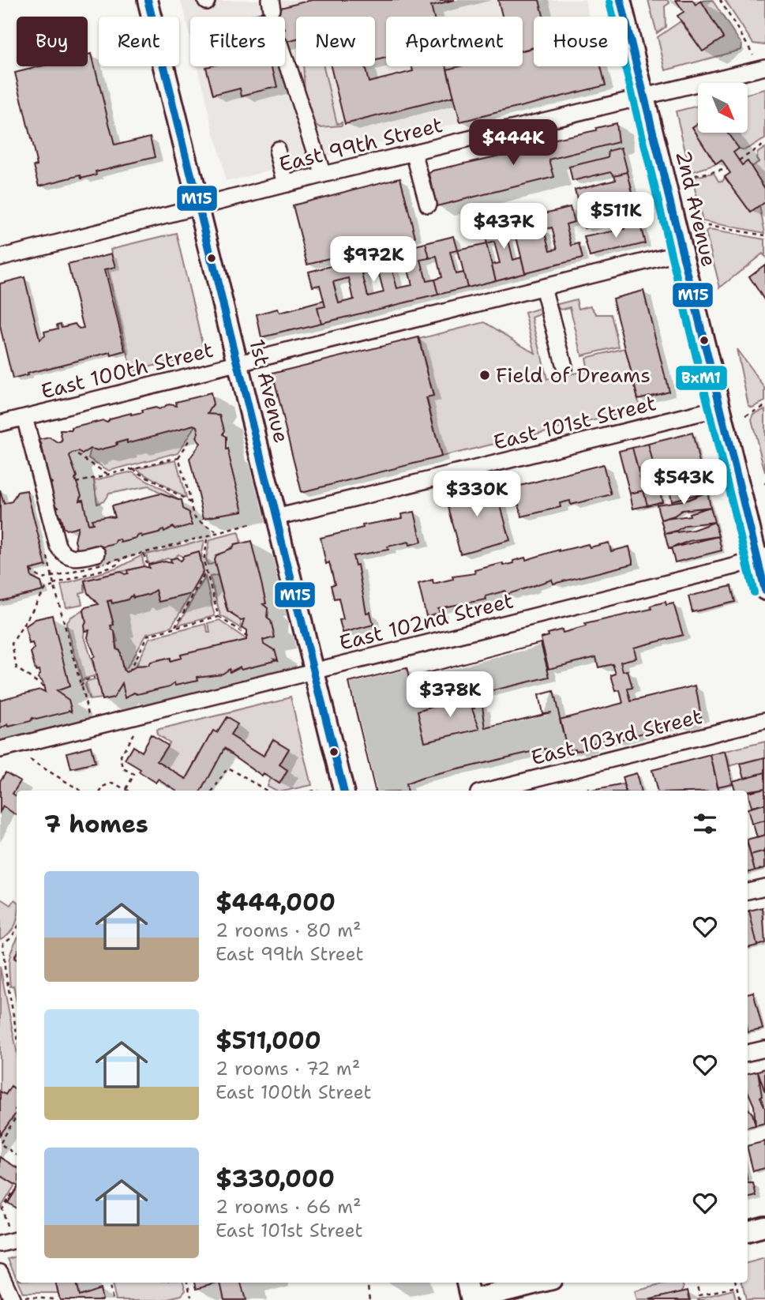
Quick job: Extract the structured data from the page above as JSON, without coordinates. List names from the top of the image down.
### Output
{
  "streets": {
    "main road": ["2nd Avenue", "1st Avenue"],
    "street": [
      "East 99th Street",
      "East 100th Street",
      "East 101st Street",
      "East 102nd Street",
      "East 103rd Street"
    ]
  },
  "crossings": [
    ["East 99th Street", "2nd Avenue"],
    ["East 99th Street", "1st Avenue"],
    ["2nd Avenue", "East 100th Street"],
    ["2nd Avenue", "East 101st Street"],
    ["2nd Avenue", "East 102nd Street"],
    ["East 100th Street", "1st Avenue"],
    ["1st Avenue", "East 101st Street"],
    ["1st Avenue", "East 102nd Street"]
  ],
  "places": ["Field of Dreams"],
  "lines": ["transit line M15", "transit line BxM1"],
  "north": "bottom right",
  "page": {
    "chip": [
      "Buy",
      "Rent",
      "Filters",
      "New",
      "Apartment",
      "House"
    ],
    "price": [
      "$444K",
      "$511K",
      "$437K",
      "$972K",
      "$543K",
      "$330K",
      "$378K"
    ],
    "heading": "7 homes",
    "list": [
      {
        "name": "$444,000",
        "note": "2 rooms · 80 m² · East 99th Street"
      },
      {
        "name": "$511,000",
        "note": "2 rooms · 72 m² · East 100th Street"
      },
      {
        "name": "$330,000",
        "note": "2 rooms · 66 m² · East 101st Street"
      }
    ]
  }
}
